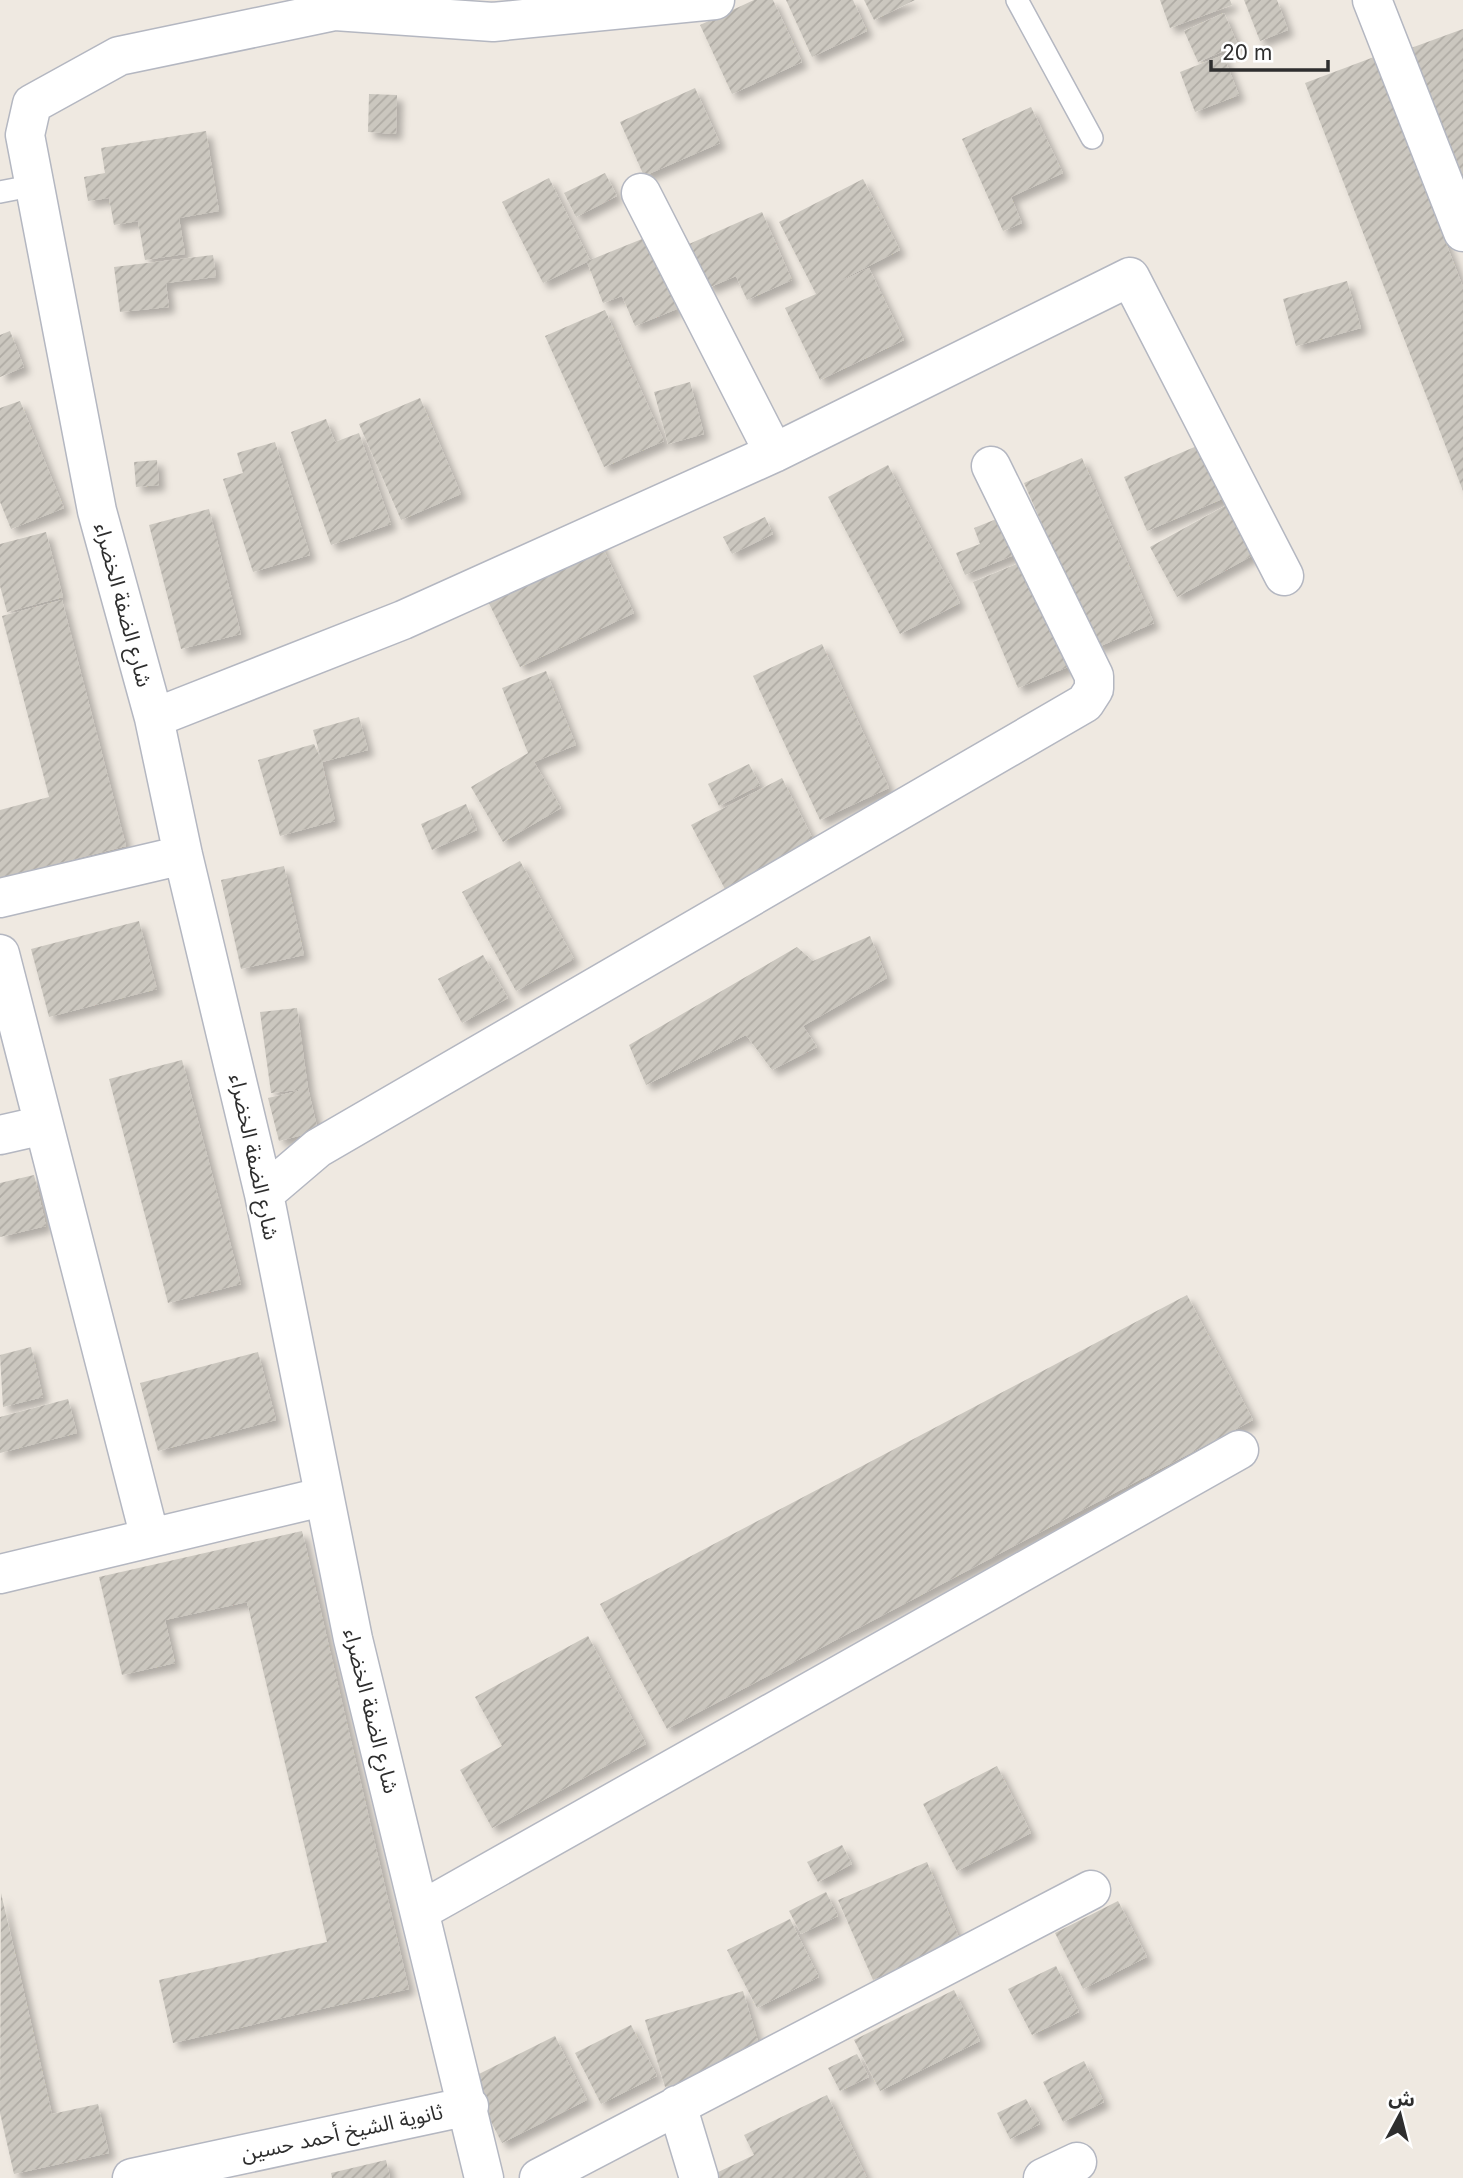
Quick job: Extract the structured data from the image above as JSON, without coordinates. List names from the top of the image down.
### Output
{
  "streets": {
    "street": ["شارع الضفة الخضراء", "ثانوية الشيخ أحمد حسين"]
  },
  "crossings": [
    ["شارع الضفة الخضراء", "ثانوية الشيخ أحمد حسين"]
  ],
  "scale_bar": "20 m",
  "north": "top"
}
